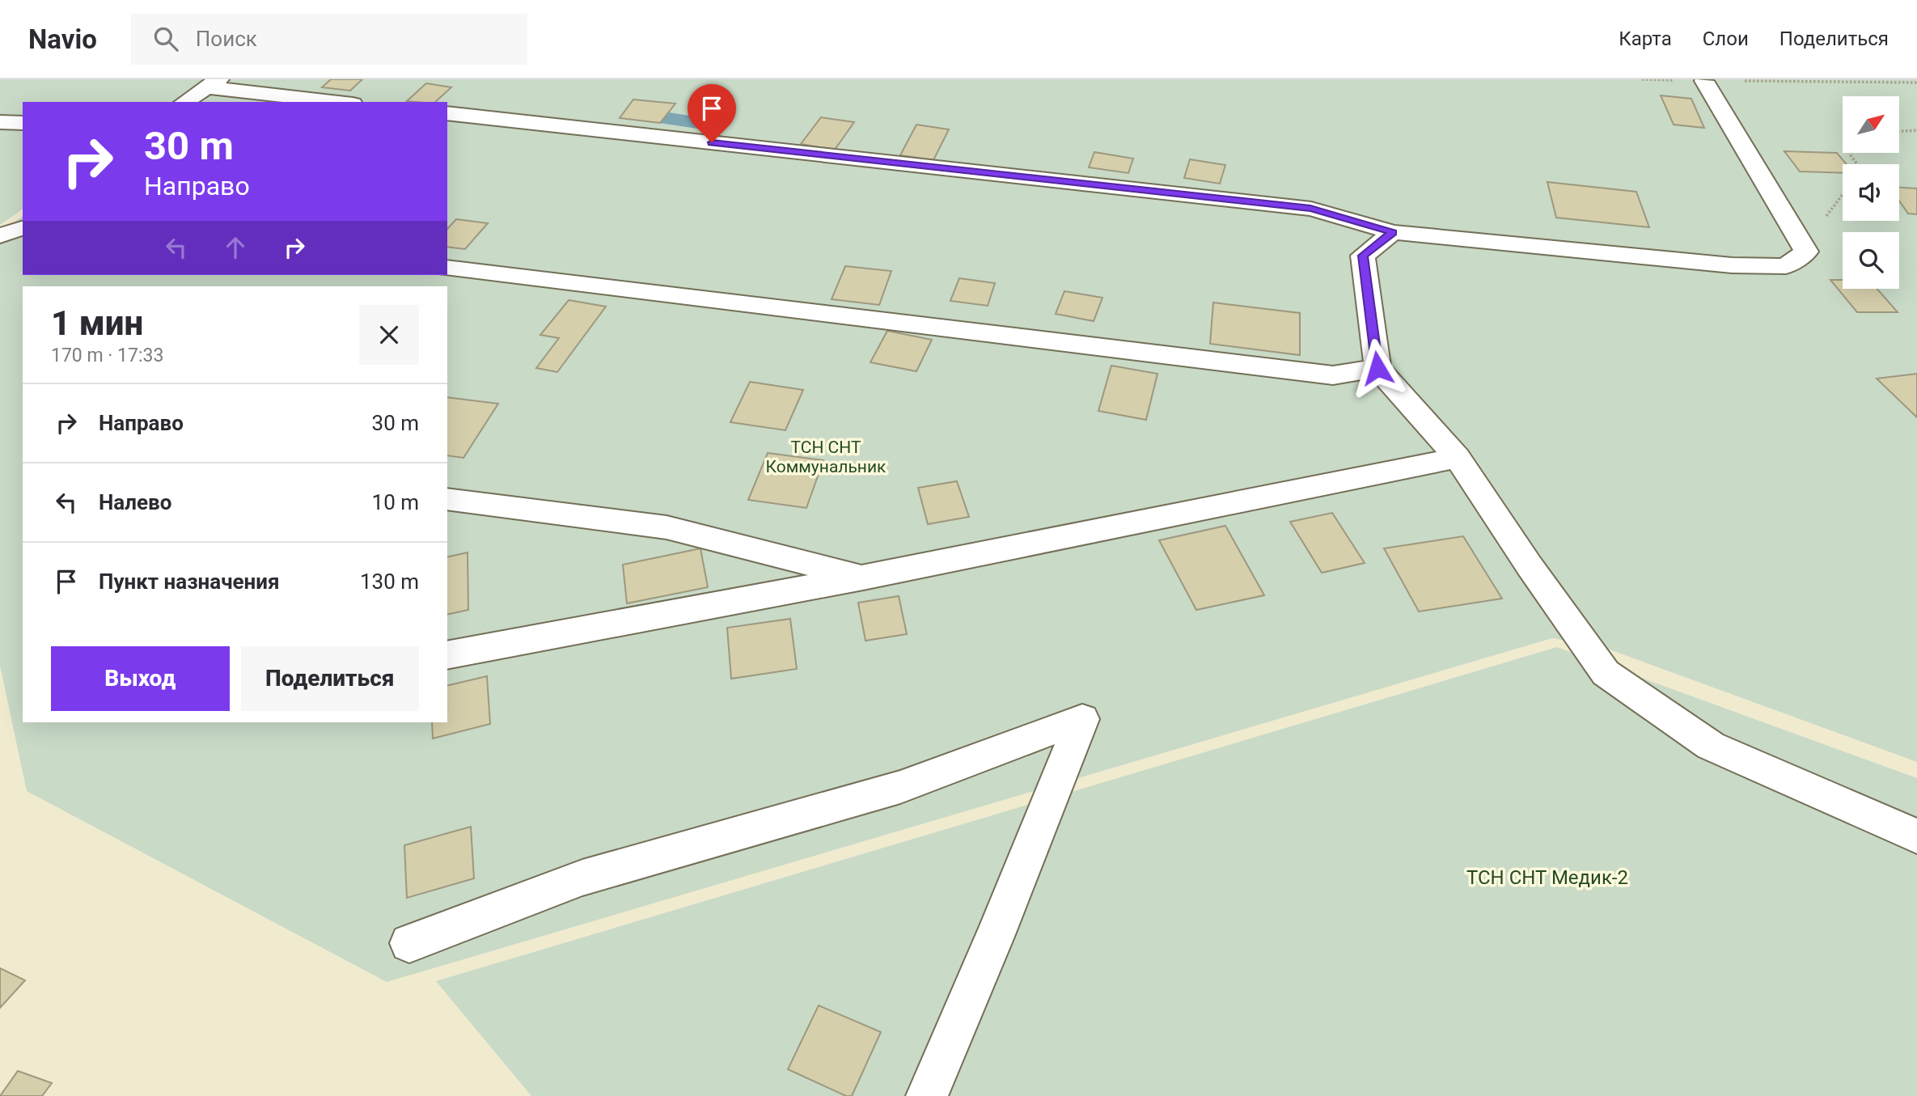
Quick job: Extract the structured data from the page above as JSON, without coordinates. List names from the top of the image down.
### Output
{
  "parks": ["ТСН СНТ Коммунальник", "ТСН СНТ Медик-2"],
  "north": "top right",
  "page": {
    "header": "Navio",
    "search": "Поиск",
    "nav": ["Карта", "Слои", "Поделиться"],
    "turn": ["30 m", "Направо"],
    "heading": ["1 мин", "170 m · 17:33"],
    "list": [
      {
        "name": "Направо",
        "value": "30 m"
      },
      {
        "name": "Налево",
        "value": "10 m"
      },
      {
        "name": "Пункт назначения",
        "value": "130 m"
      }
    ],
    "buttons": ["Выход", "Поделиться"]
  }
}
